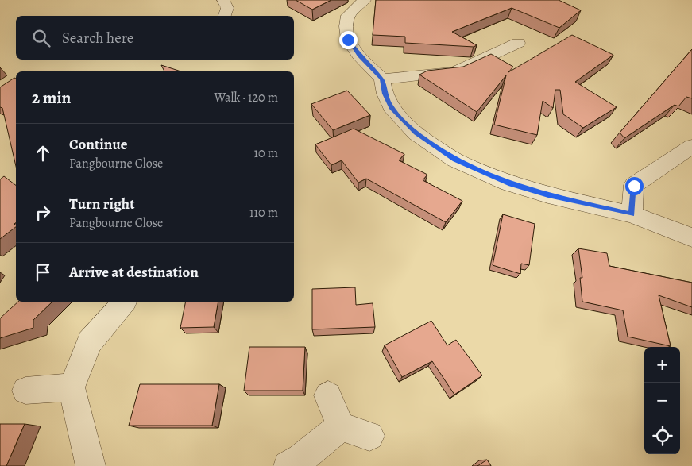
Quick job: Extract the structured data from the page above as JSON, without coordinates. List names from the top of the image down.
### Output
{
  "page": {
    "search": "Search here",
    "heading": ["2 min", "Walk · 120 m"],
    "list": [
      ["Continue", "Pangbourne Close", "10 m"],
      ["Turn right", "Pangbourne Close", "110 m"],
      "Arrive at destination"
    ],
    "map_buttons": ["+", "−"]
  }
}
